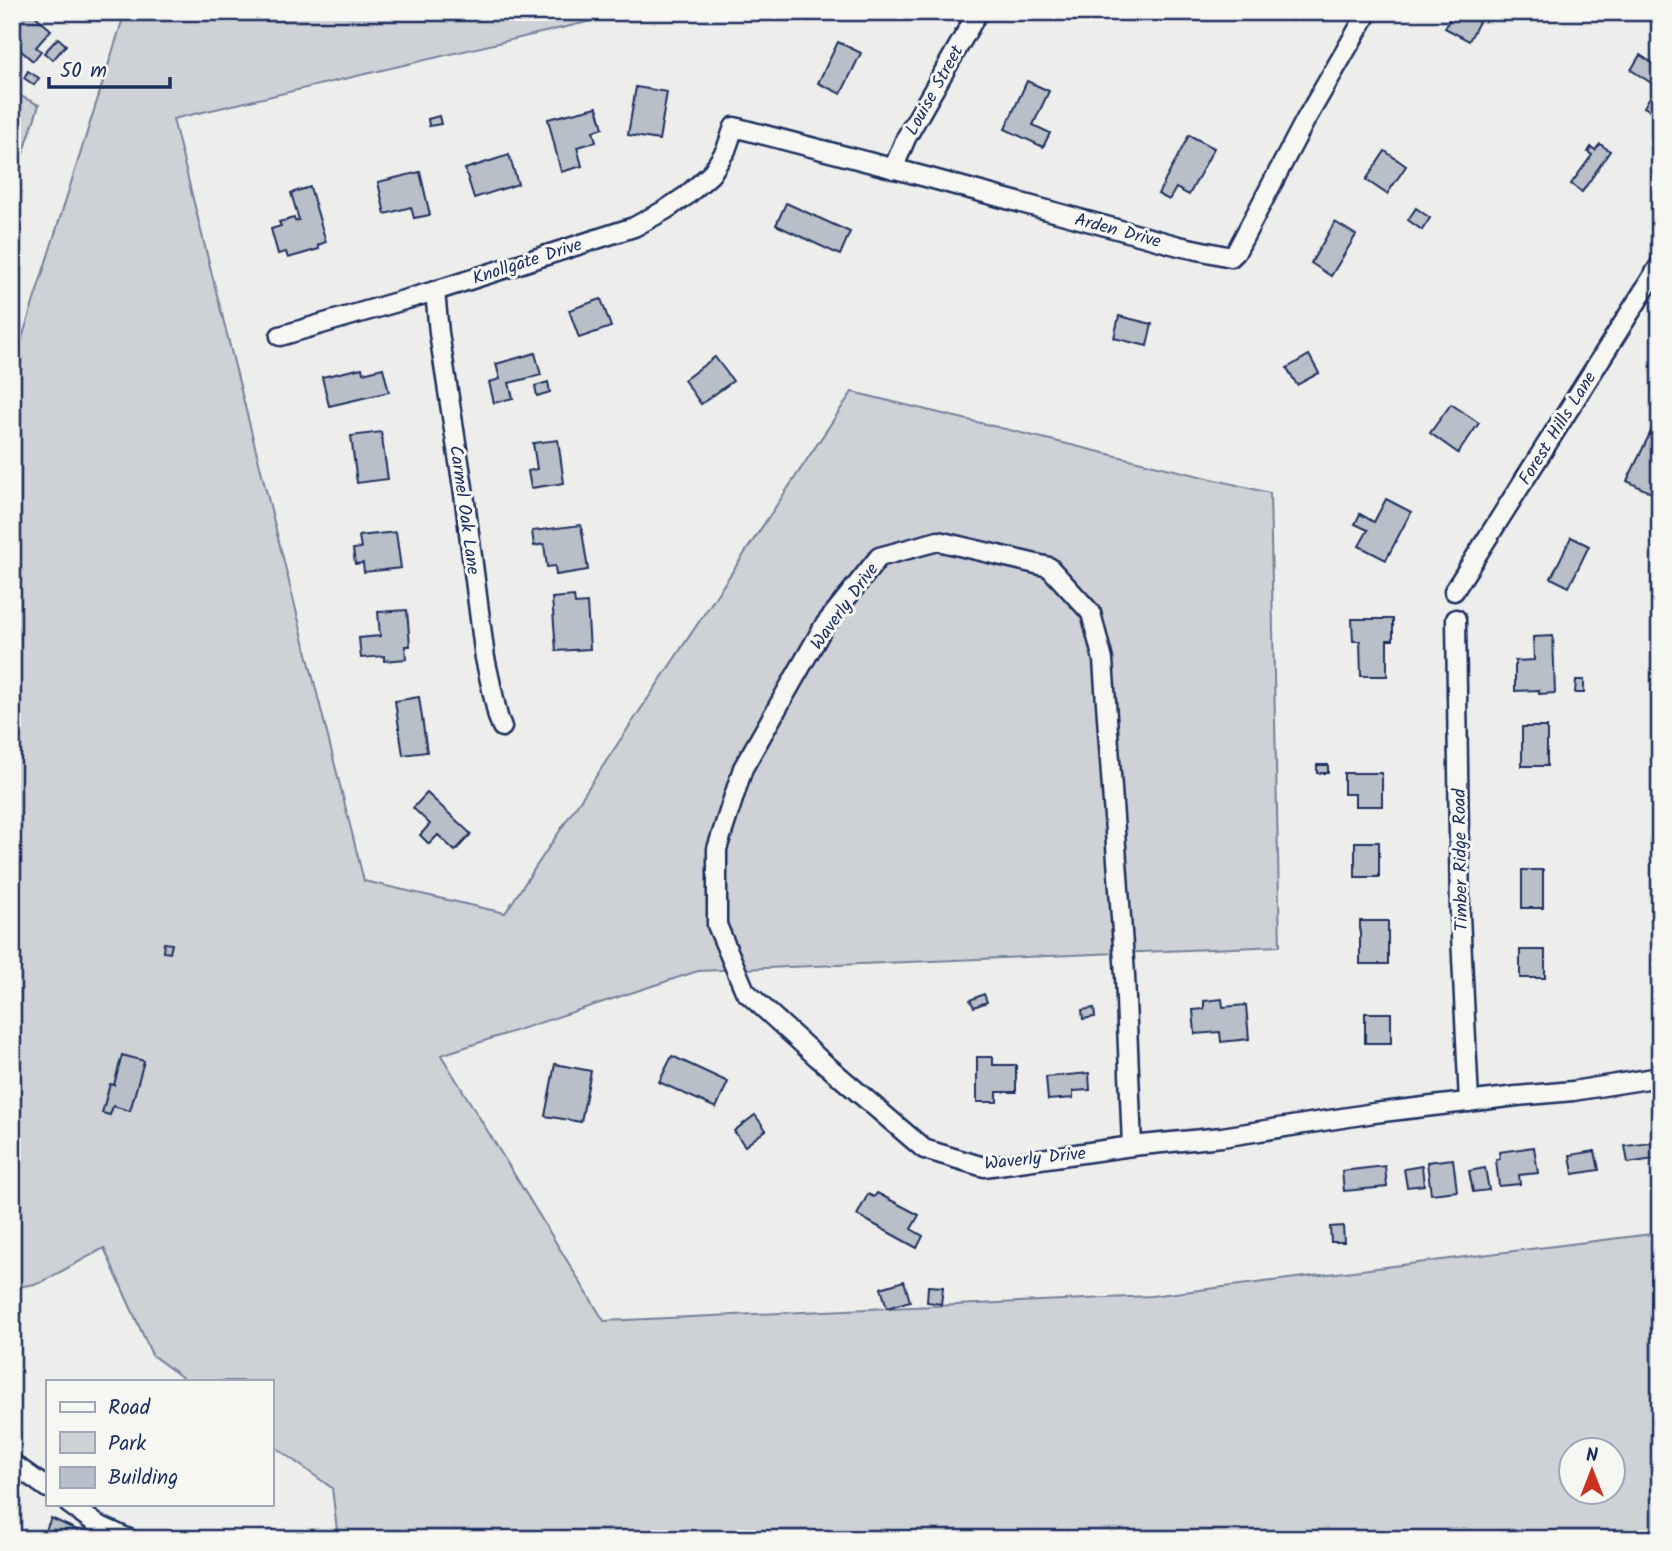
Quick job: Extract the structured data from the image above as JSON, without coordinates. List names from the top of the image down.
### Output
{
  "streets": {
    "street": [
      "Louise Street",
      "Arden Drive",
      "Knollgate Drive",
      "Forest Hills Lane",
      "Carmel Oak Lane",
      "Waverly Drive",
      "Timber Ridge Road"
    ]
  },
  "crossings": [
    ["Louise Street", "Arden Drive"],
    ["Arden Drive", "Knollgate Drive"],
    ["Knollgate Drive", "Carmel Oak Lane"],
    ["Waverly Drive", "Timber Ridge Road"]
  ],
  "legend": ["Road", "Park", "Building"],
  "scale_bar": "50 m",
  "north": "top"
}
